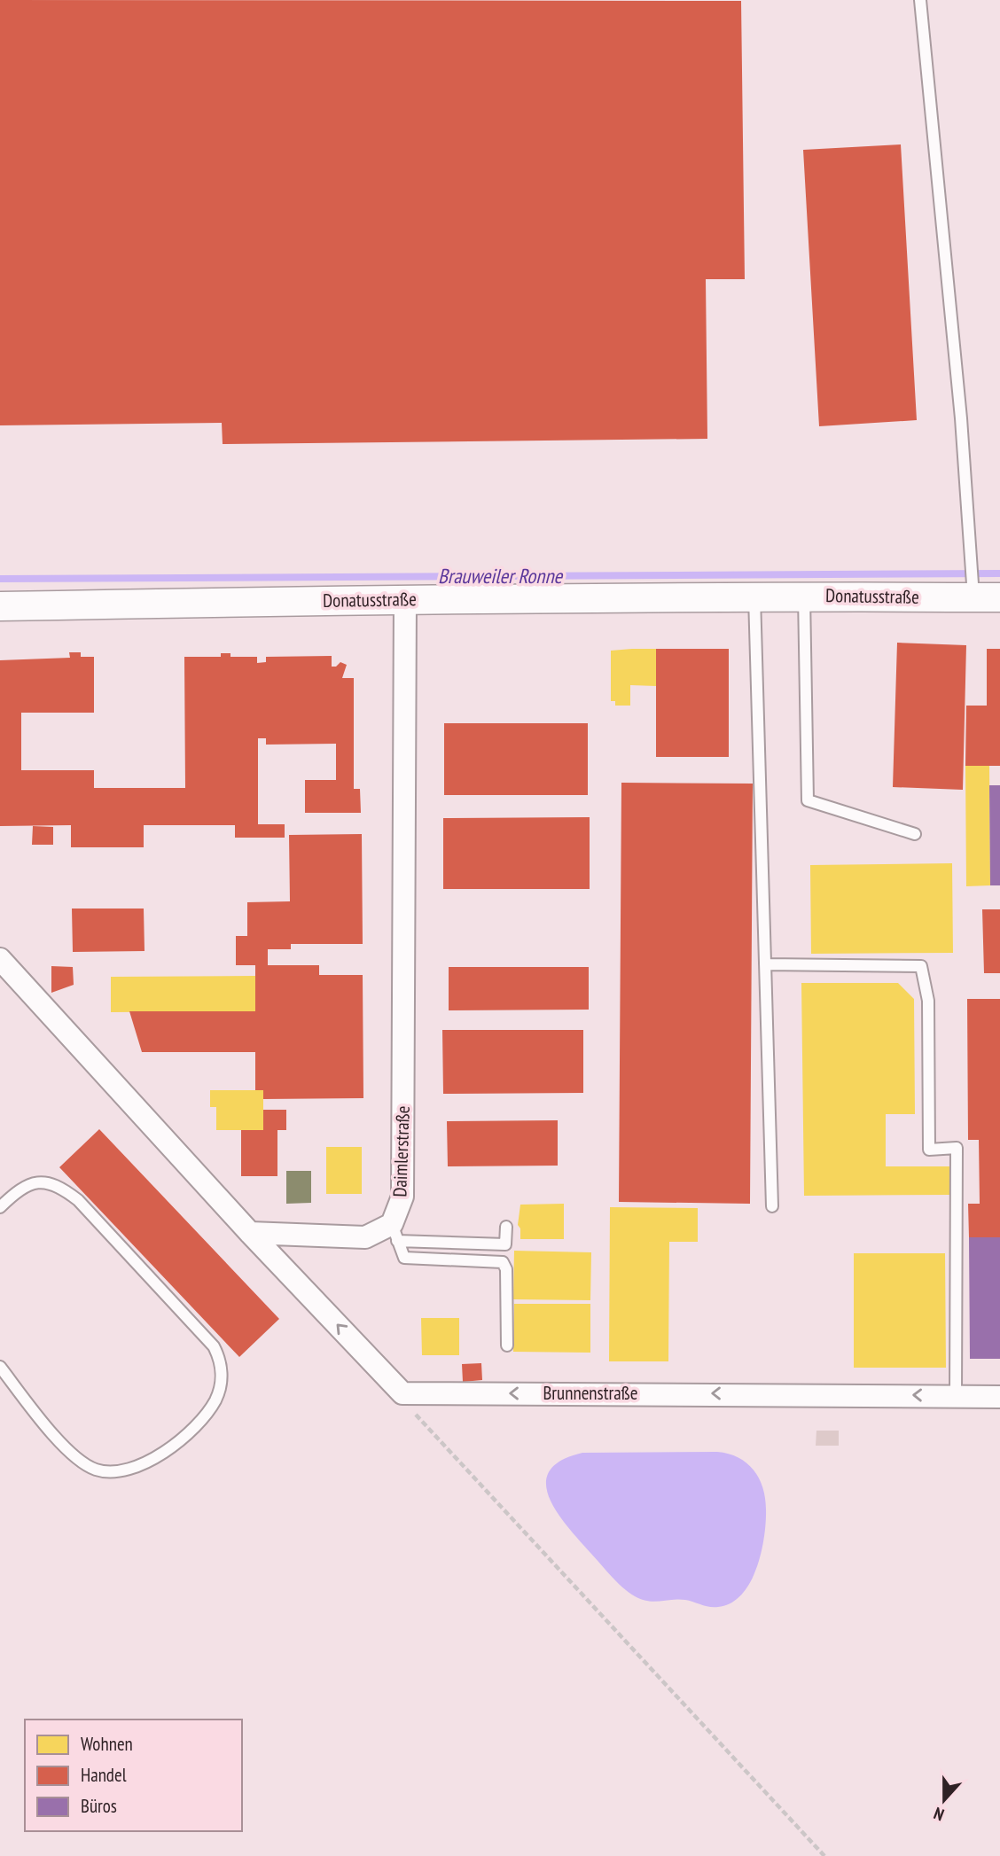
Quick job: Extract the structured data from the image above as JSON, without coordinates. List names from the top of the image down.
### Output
{
  "streets": {
    "street": ["Donatusstraße", "Daimlerstraße", "Brunnenstraße"]
  },
  "crossings": [
    ["Donatusstraße", "Daimlerstraße"]
  ],
  "one_way": ["Brunnenstraße"],
  "water": ["Brauweiler Ronne"],
  "legend": ["Wohnen", "Handel", "Büros"],
  "north": "bottom"
}
